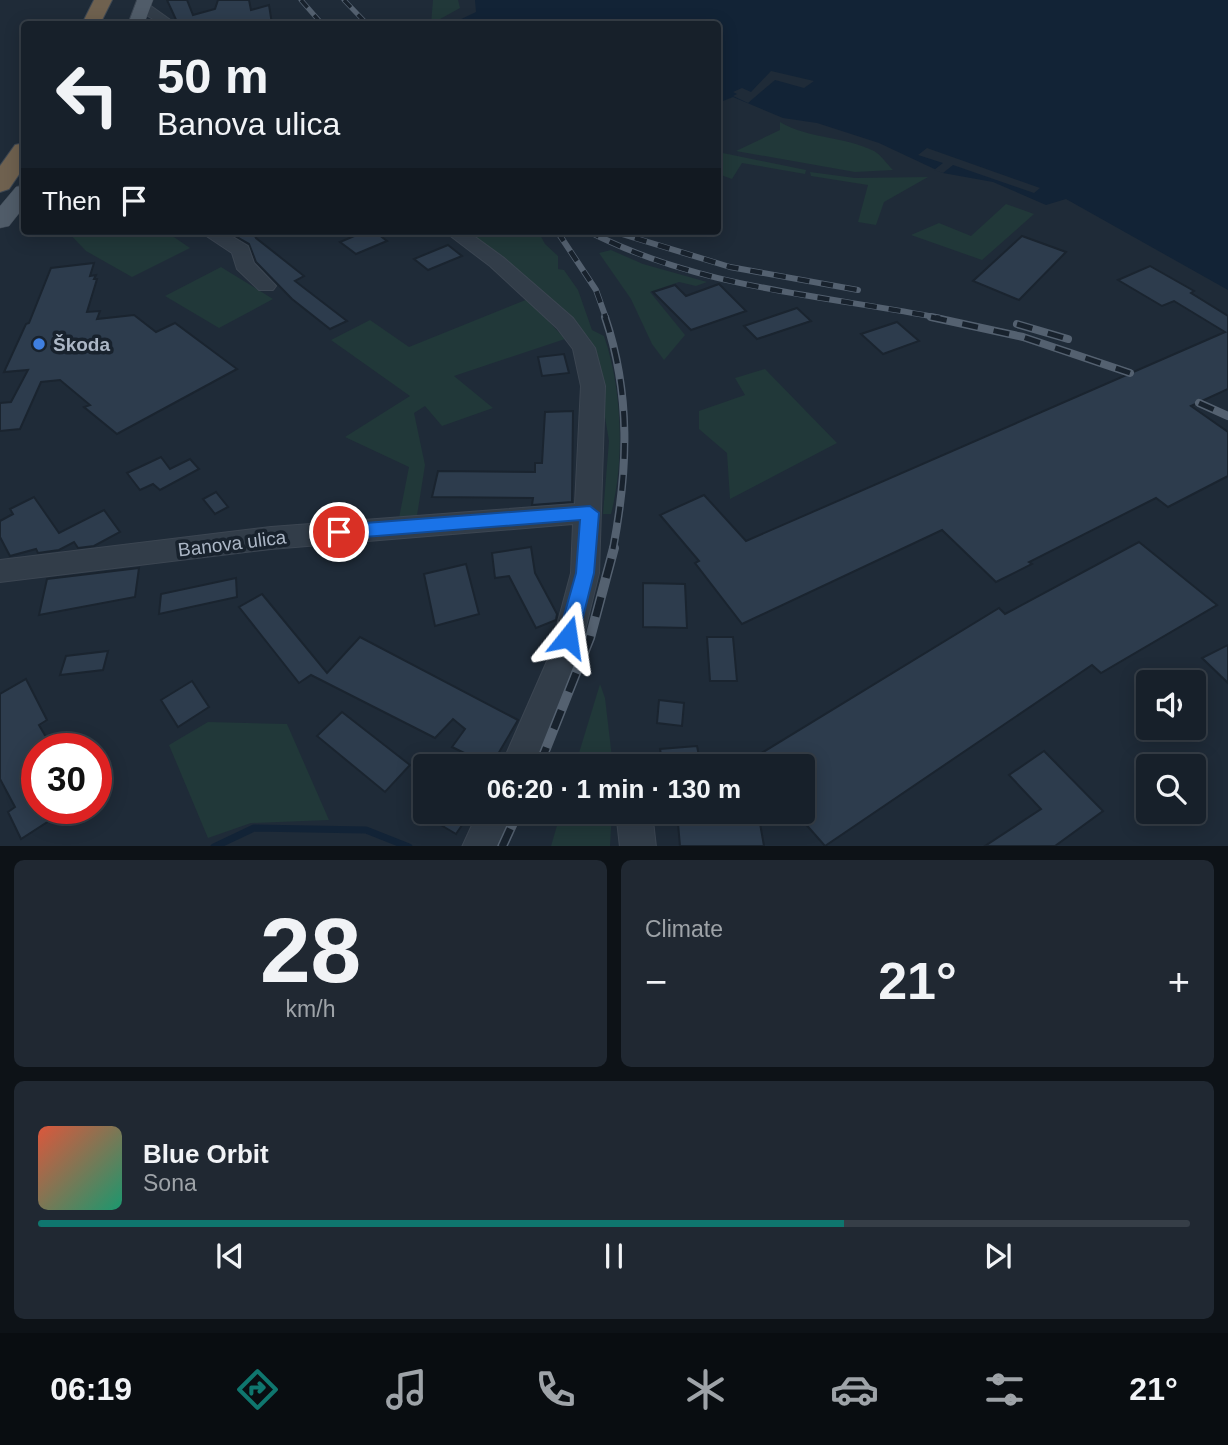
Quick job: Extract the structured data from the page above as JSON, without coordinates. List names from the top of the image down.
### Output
{
  "streets": {
    "street": ["Banova ulica"]
  },
  "places": ["Škoda"],
  "page": {
    "turn": ["50 m", "Banova ulica"],
    "then": "Then",
    "limit": "30",
    "trip": "06:20 · 1 min · 130 m",
    "tile": [
      ["28", "km/h"],
      "Climate"
    ],
    "heat": ["−", "21°", "+"],
    "song": ["Blue Orbit", "Sona"],
    "tabs": ["06:19", "21°"]
  }
}
